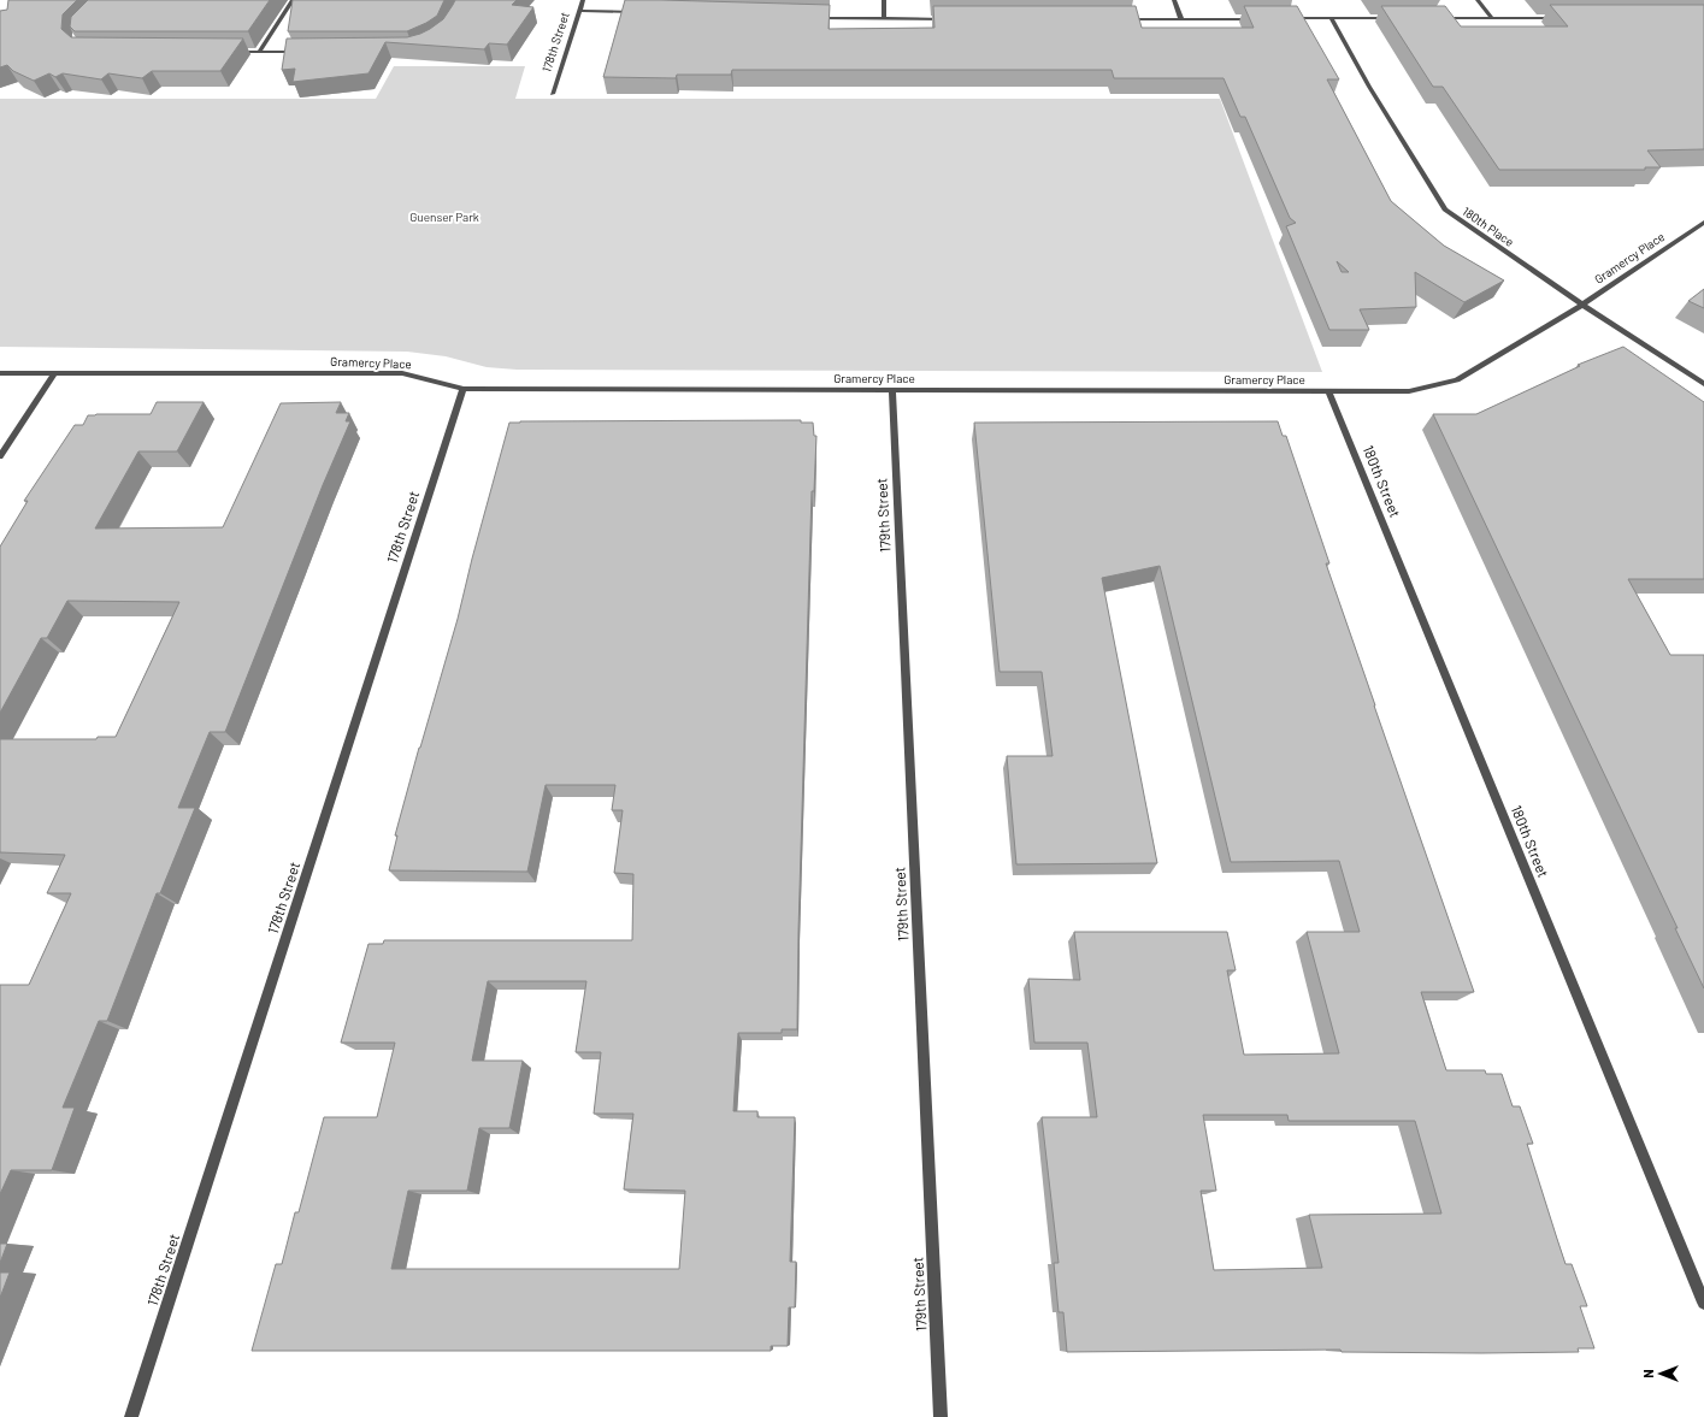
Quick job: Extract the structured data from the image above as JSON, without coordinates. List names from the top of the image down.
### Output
{
  "streets": {
    "street": [
      "178th Street",
      "180th Place",
      "Gramercy Place",
      "180th Street",
      "179th Street"
    ]
  },
  "crossings": [
    ["178th Street", "Gramercy Place"],
    ["180th Place", "Gramercy Place"],
    ["Gramercy Place", "180th Street"],
    ["Gramercy Place", "179th Street"]
  ],
  "parks": ["Guenser Park"],
  "north": "left"
}
